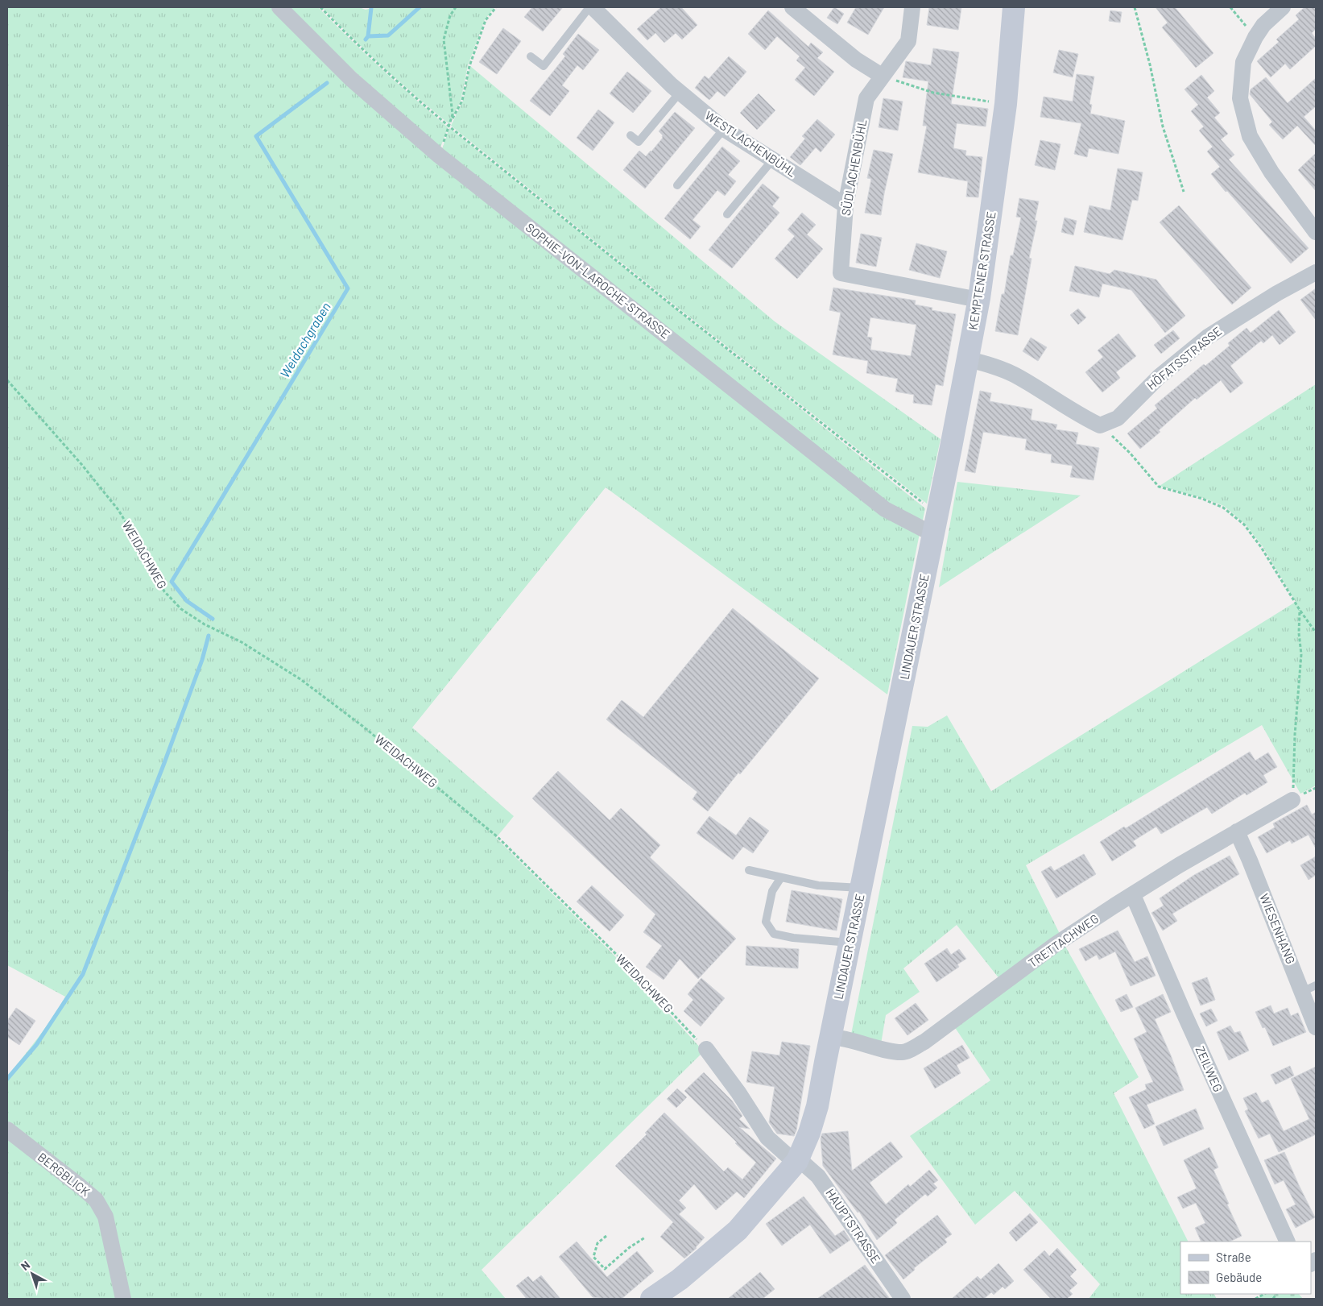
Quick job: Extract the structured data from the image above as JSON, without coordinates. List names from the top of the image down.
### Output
{
  "streets": {
    "main road": ["KEMPTENER STRASSE", "LINDAUER STRASSE"],
    "street": [
      "WESTLACHENBÜHL",
      "SÜDLACHENBÜHL",
      "SOPHIE-VON-LAROCHE-STRASSE",
      "HÖFATSSTRASSE",
      "WIESENHANG",
      "TRETTACHWEG",
      "ZEILWEG",
      "BERGBLICK",
      "HAUPTSTRASSE"
    ],
    "path": ["WEIDACHWEG"]
  },
  "crossings": [
    ["WESTLACHENBÜHL", "SÜDLACHENBÜHL"],
    ["SÜDLACHENBÜHL", "KEMPTENER STRASSE"],
    ["KEMPTENER STRASSE", "SOPHIE-VON-LAROCHE-STRASSE"],
    ["KEMPTENER STRASSE", "LINDAUER STRASSE"],
    ["SOPHIE-VON-LAROCHE-STRASSE", "LINDAUER STRASSE"],
    ["LINDAUER STRASSE", "TRETTACHWEG"],
    ["LINDAUER STRASSE", "HAUPTSTRASSE"],
    ["WIESENHANG", "TRETTACHWEG"],
    ["TRETTACHWEG", "ZEILWEG"]
  ],
  "water": ["Weidachgraben"],
  "legend": ["Straße", "Gebäude"],
  "north": "top left"
}
